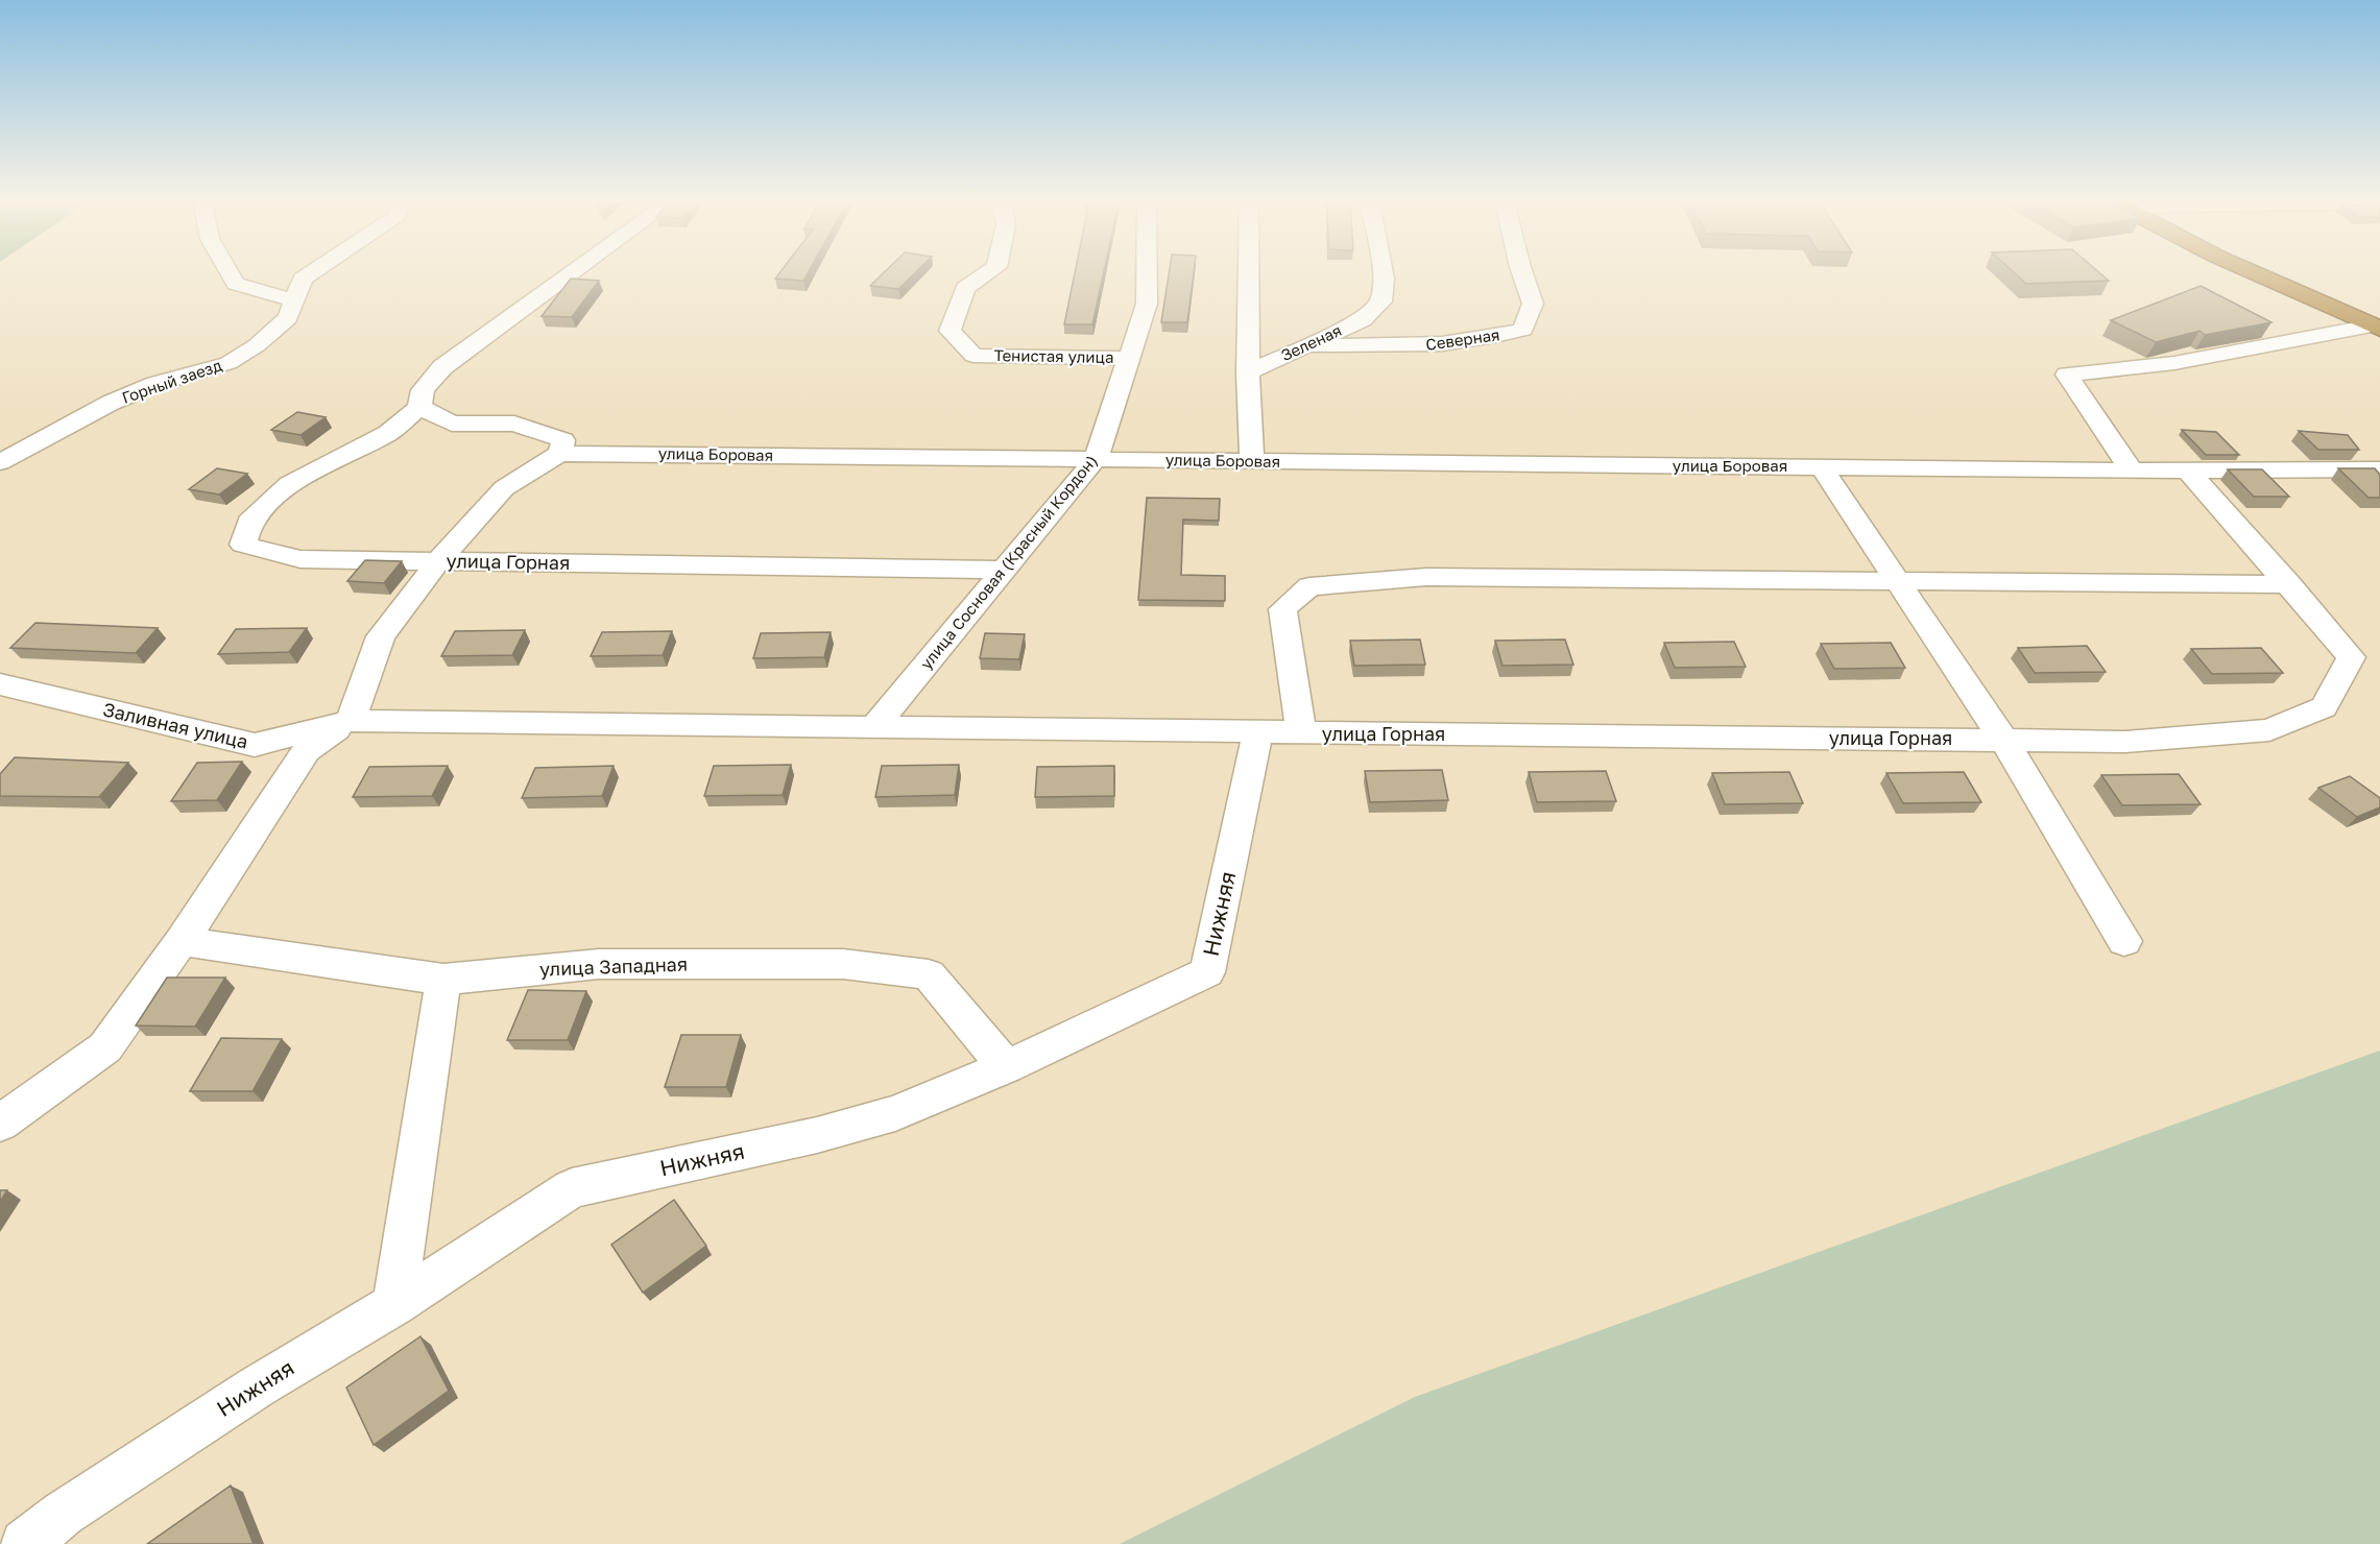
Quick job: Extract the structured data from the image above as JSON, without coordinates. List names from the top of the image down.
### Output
{
  "streets": {
    "street": [
      "Северная",
      "Зеленая",
      "Тенистая улица",
      "Горный заезд",
      "улица Боровая",
      "улица Горная",
      "улица Сосновая (Красный Кордон)",
      "Заливная улица",
      "Нижняя",
      "улица Западная"
    ]
  },
  "crossings": [
    ["Северная", "Зеленая"],
    ["Тенистая улица", "улица Сосновая (Красный Кордон)"],
    ["улица Боровая", "улица Горная"],
    ["улица Боровая", "улица Сосновая (Красный Кордон)"],
    ["улица Горная", "улица Сосновая (Красный Кордон)"],
    ["улица Горная", "Заливная улица"],
    ["улица Горная", "Нижняя"],
    ["Нижняя", "улица Западная"]
  ]
}
